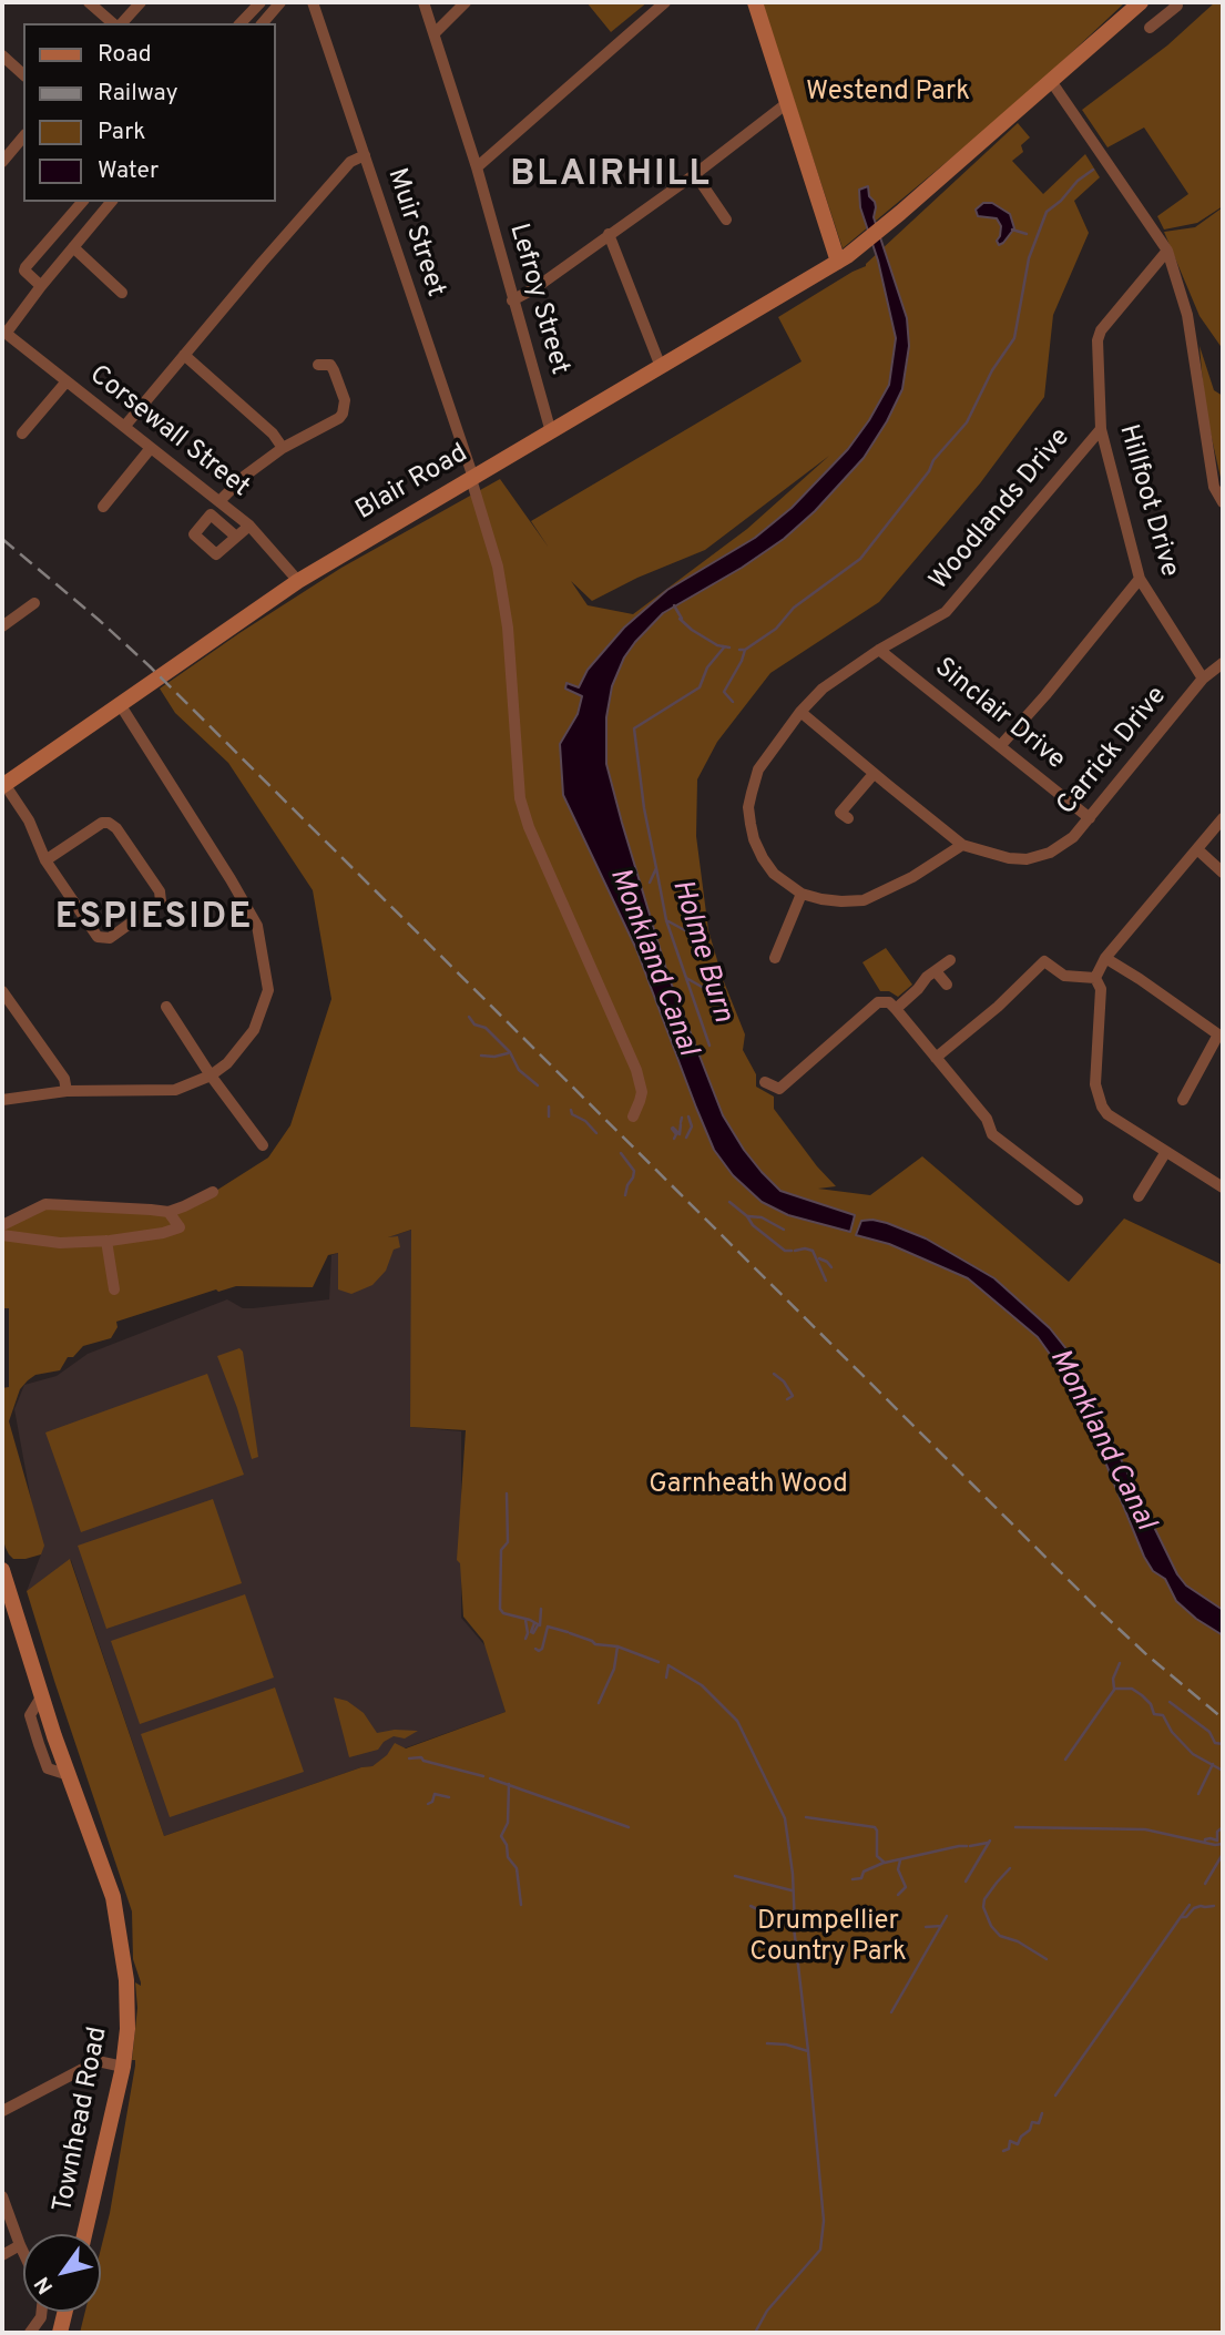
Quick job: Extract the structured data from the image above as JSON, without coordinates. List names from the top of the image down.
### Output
{
  "streets": {
    "street": [
      "Muir Street",
      "Lefroy Street",
      "Corsewall Street",
      "Blair Road",
      "Hillfoot Drive",
      "Woodlands Drive",
      "Sinclair Drive",
      "Carrick Drive",
      "Townhead Road"
    ]
  },
  "crossings": [
    ["Muir Street", "Blair Road"],
    ["Lefroy Street", "Blair Road"],
    ["Corsewall Street", "Blair Road"],
    ["Hillfoot Drive", "Woodlands Drive"],
    ["Hillfoot Drive", "Carrick Drive"],
    ["Woodlands Drive", "Sinclair Drive"],
    ["Woodlands Drive", "Carrick Drive"],
    ["Sinclair Drive", "Carrick Drive"]
  ],
  "districts": ["BLAIRHILL", "ESPIESIDE"],
  "water": ["Holme Burn", "Monkland Canal"],
  "parks": ["Westend Park", "Garnheath Wood", "Drumpellier Country Park"],
  "legend": [
    "Road",
    "Railway",
    "Park",
    "Water"
  ],
  "north": "bottom left"
}
